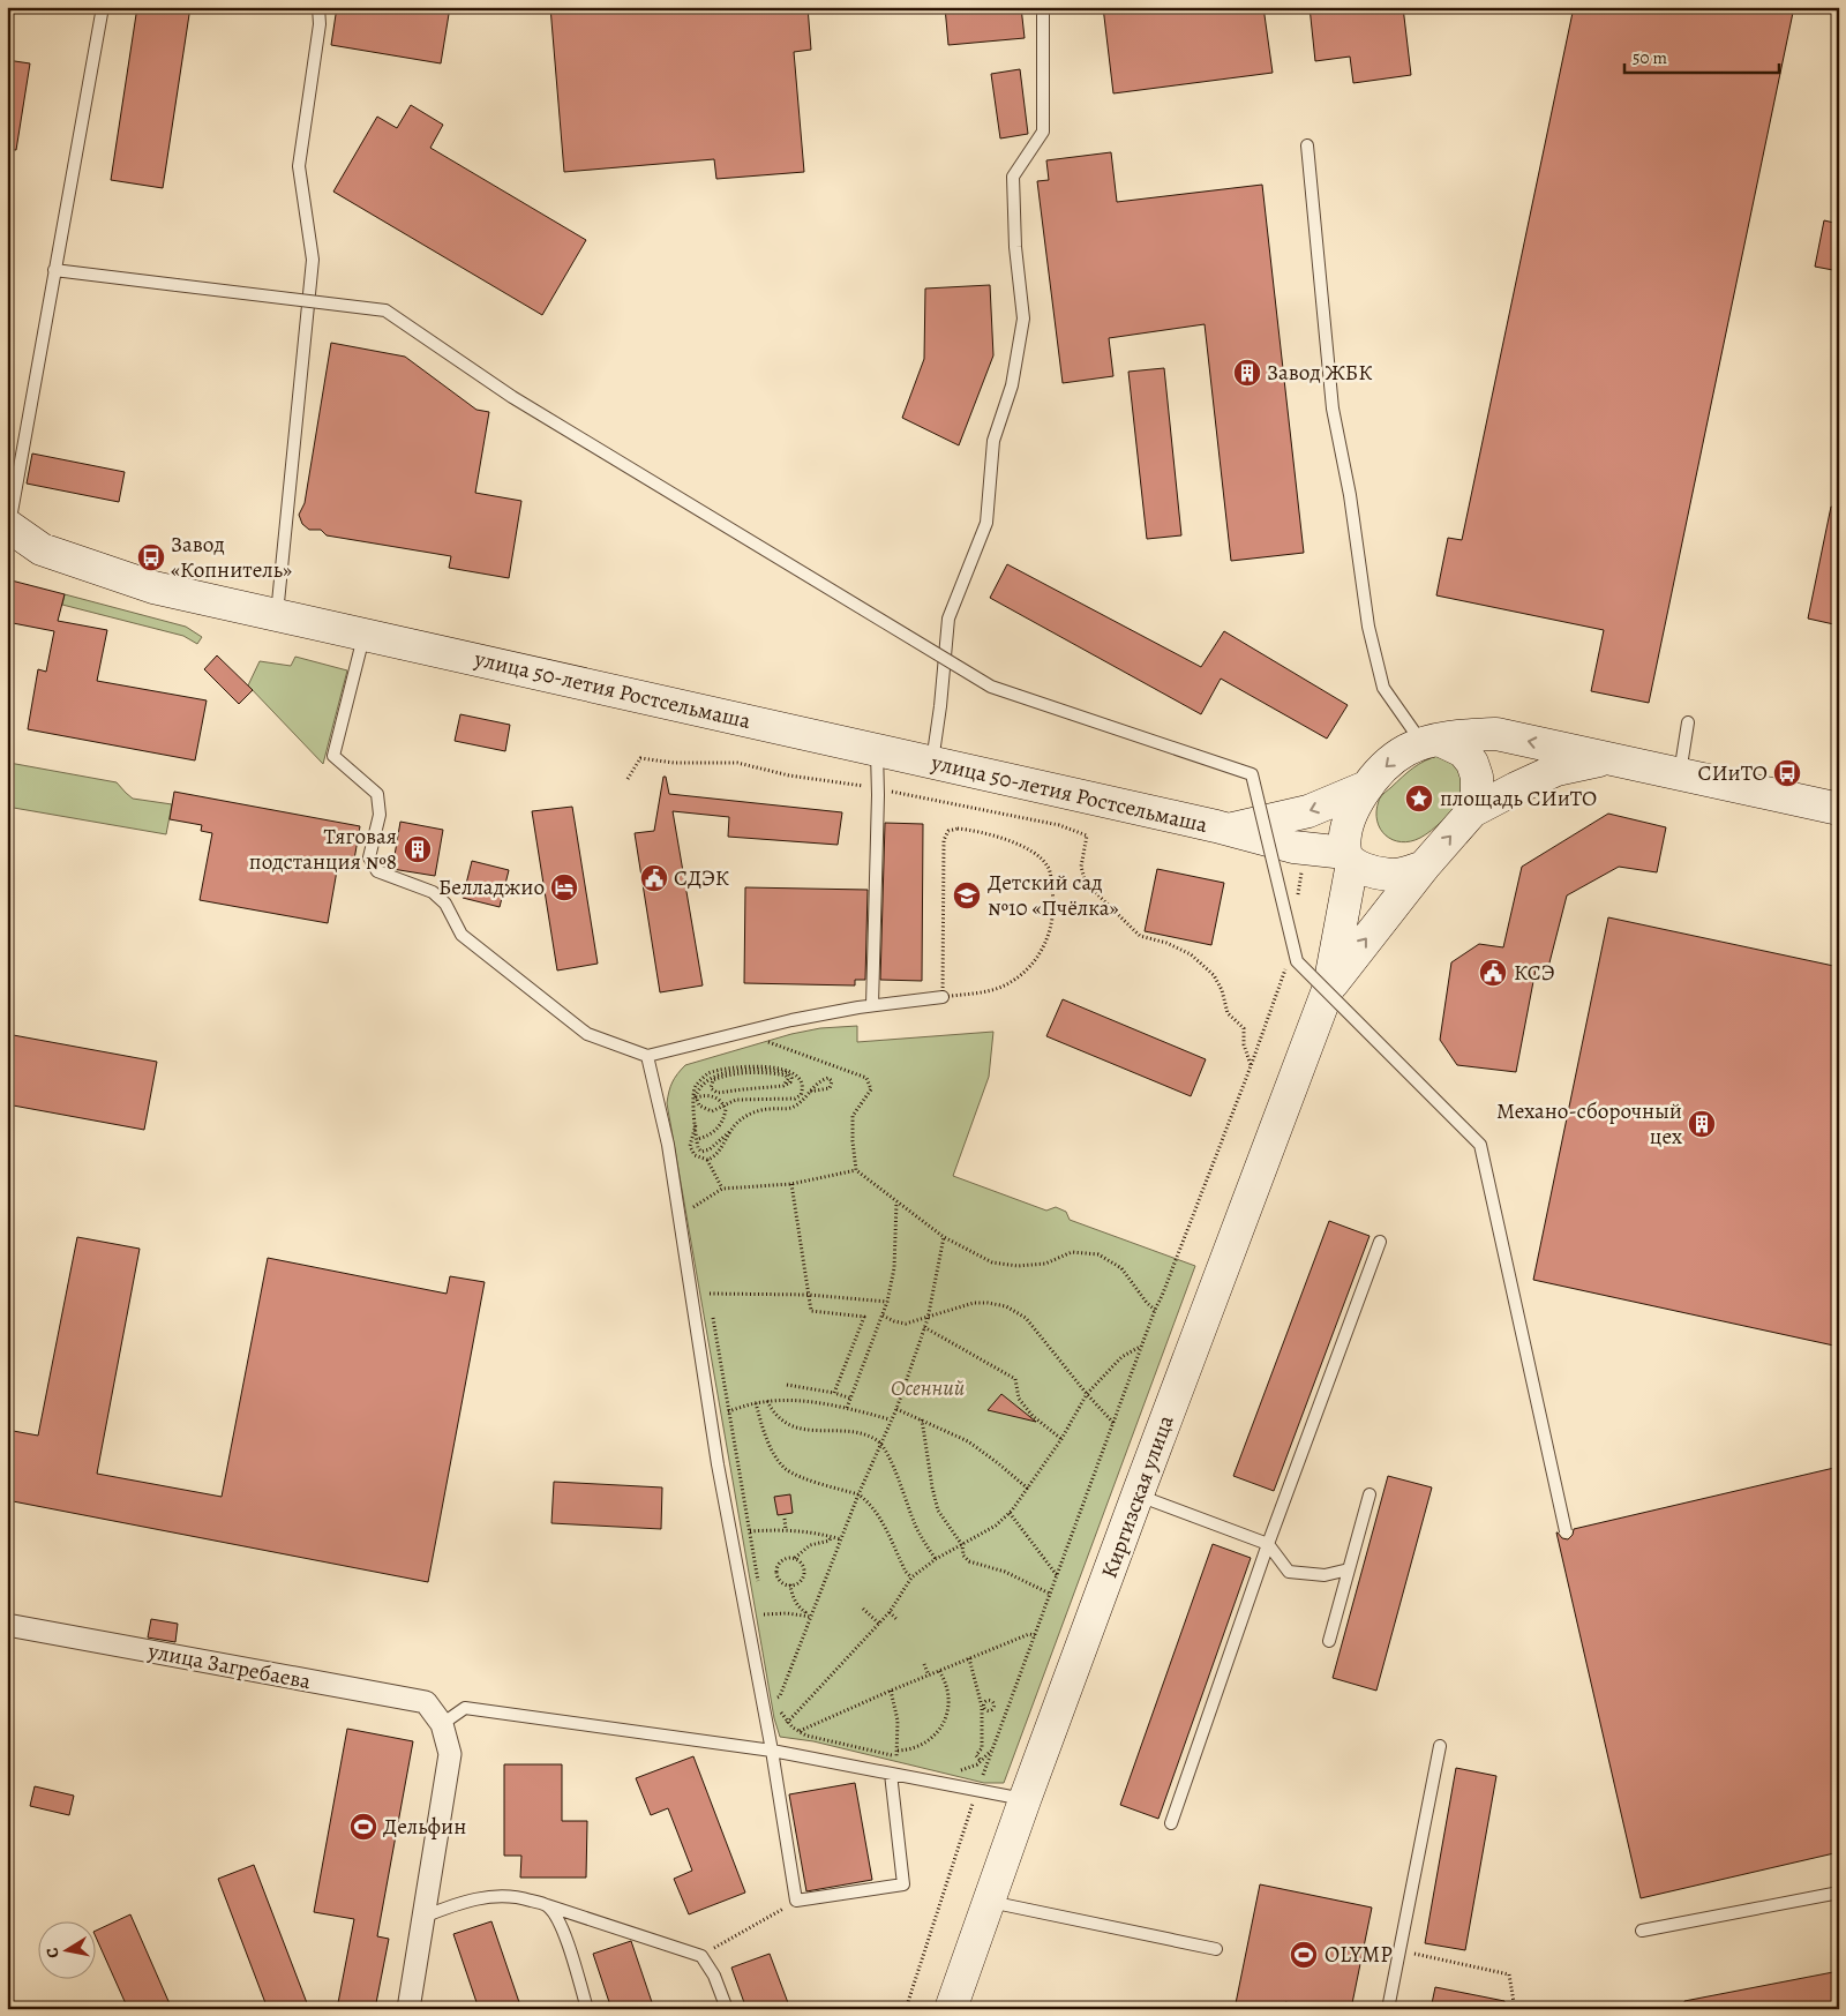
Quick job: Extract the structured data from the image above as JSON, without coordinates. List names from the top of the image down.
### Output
{
  "streets": {
    "main road": ["улица 50-летия Ростсельмаша", "Киргизская улица"],
    "street": ["улица Загребаева"]
  },
  "parks": ["Осенний"],
  "places": {
    "building": ["Завод ЖБК", "Тяговая подстанция №8", "Механо-сборочный цех"],
    "bus stop": ["Завод «Копнитель»", "СИиТО"],
    "place": ["площадь СИиТО"],
    "public building": ["СДЭК", "КСЭ"],
    "hotel": ["Белладжио"],
    "school or university": ["Детский сад №10 «Пчёлка»"],
    "sports": ["Дельфин", "OLYMP"]
  },
  "scale_bar": "50 m",
  "north": "left"
}
